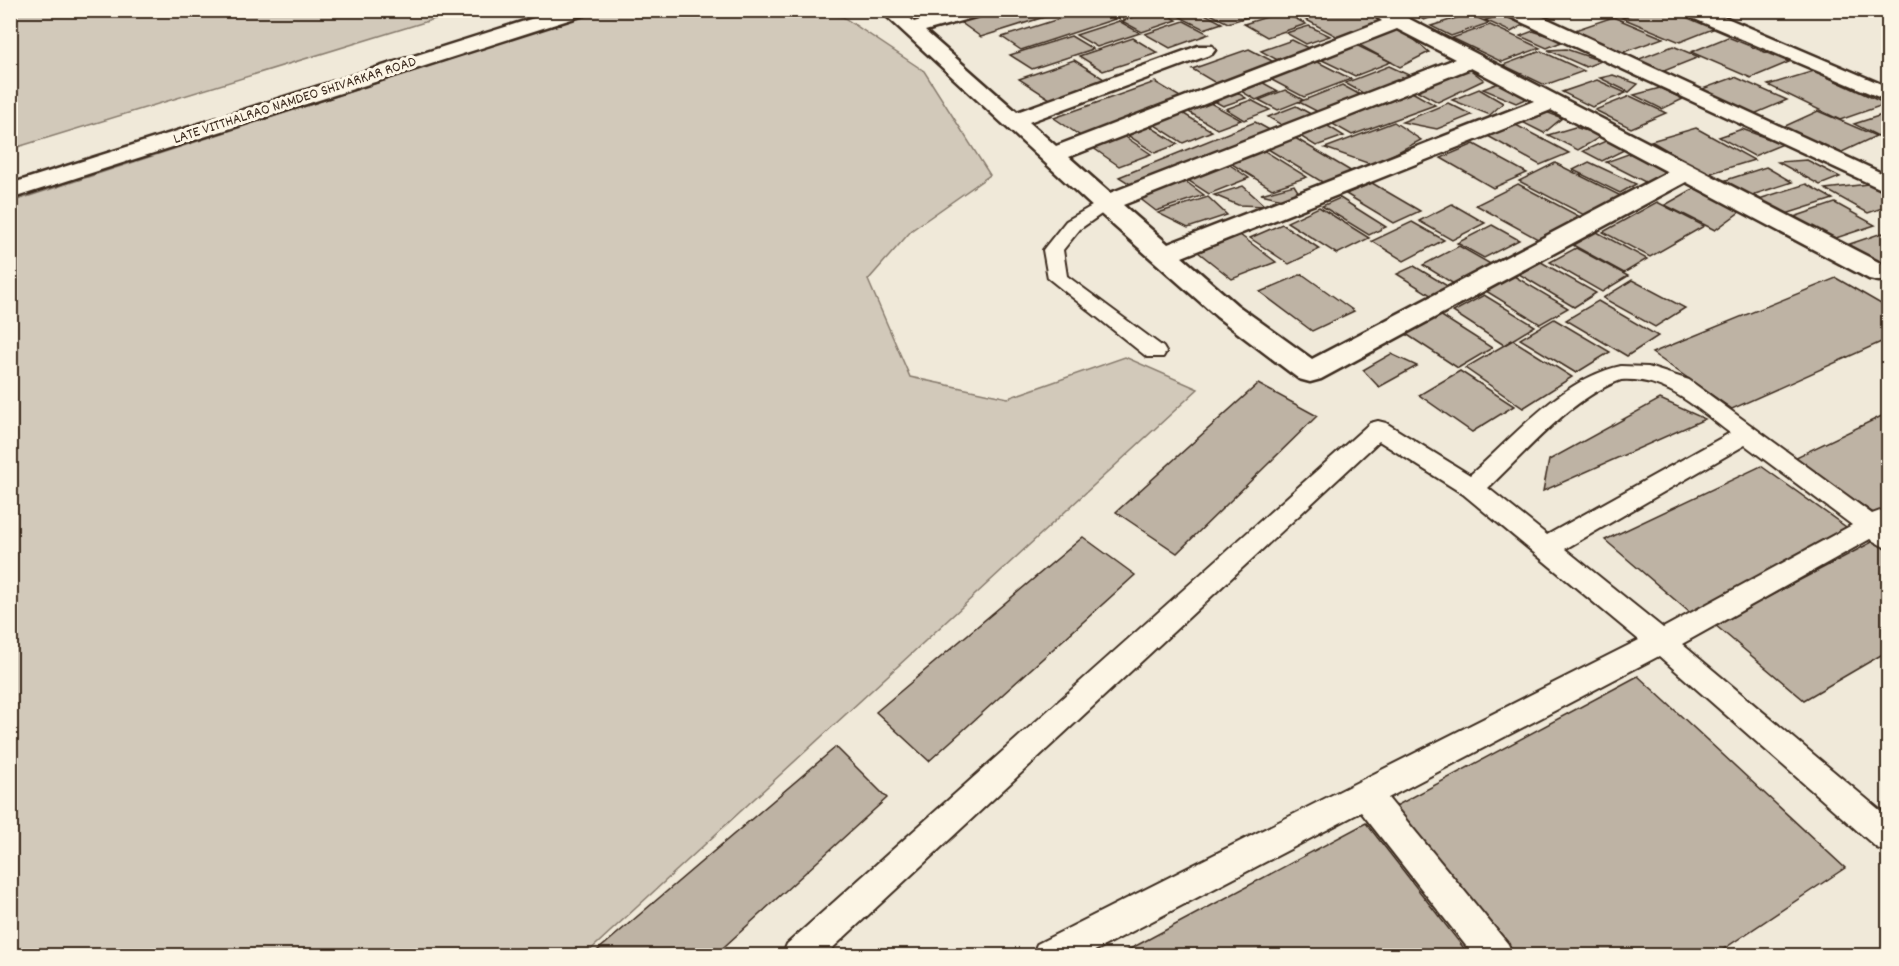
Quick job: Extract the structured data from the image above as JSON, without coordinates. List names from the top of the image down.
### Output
{
  "streets": {
    "street": ["LATE VITTHALRAO NAMDEO SHIVARKAR ROAD"]
  }
}
